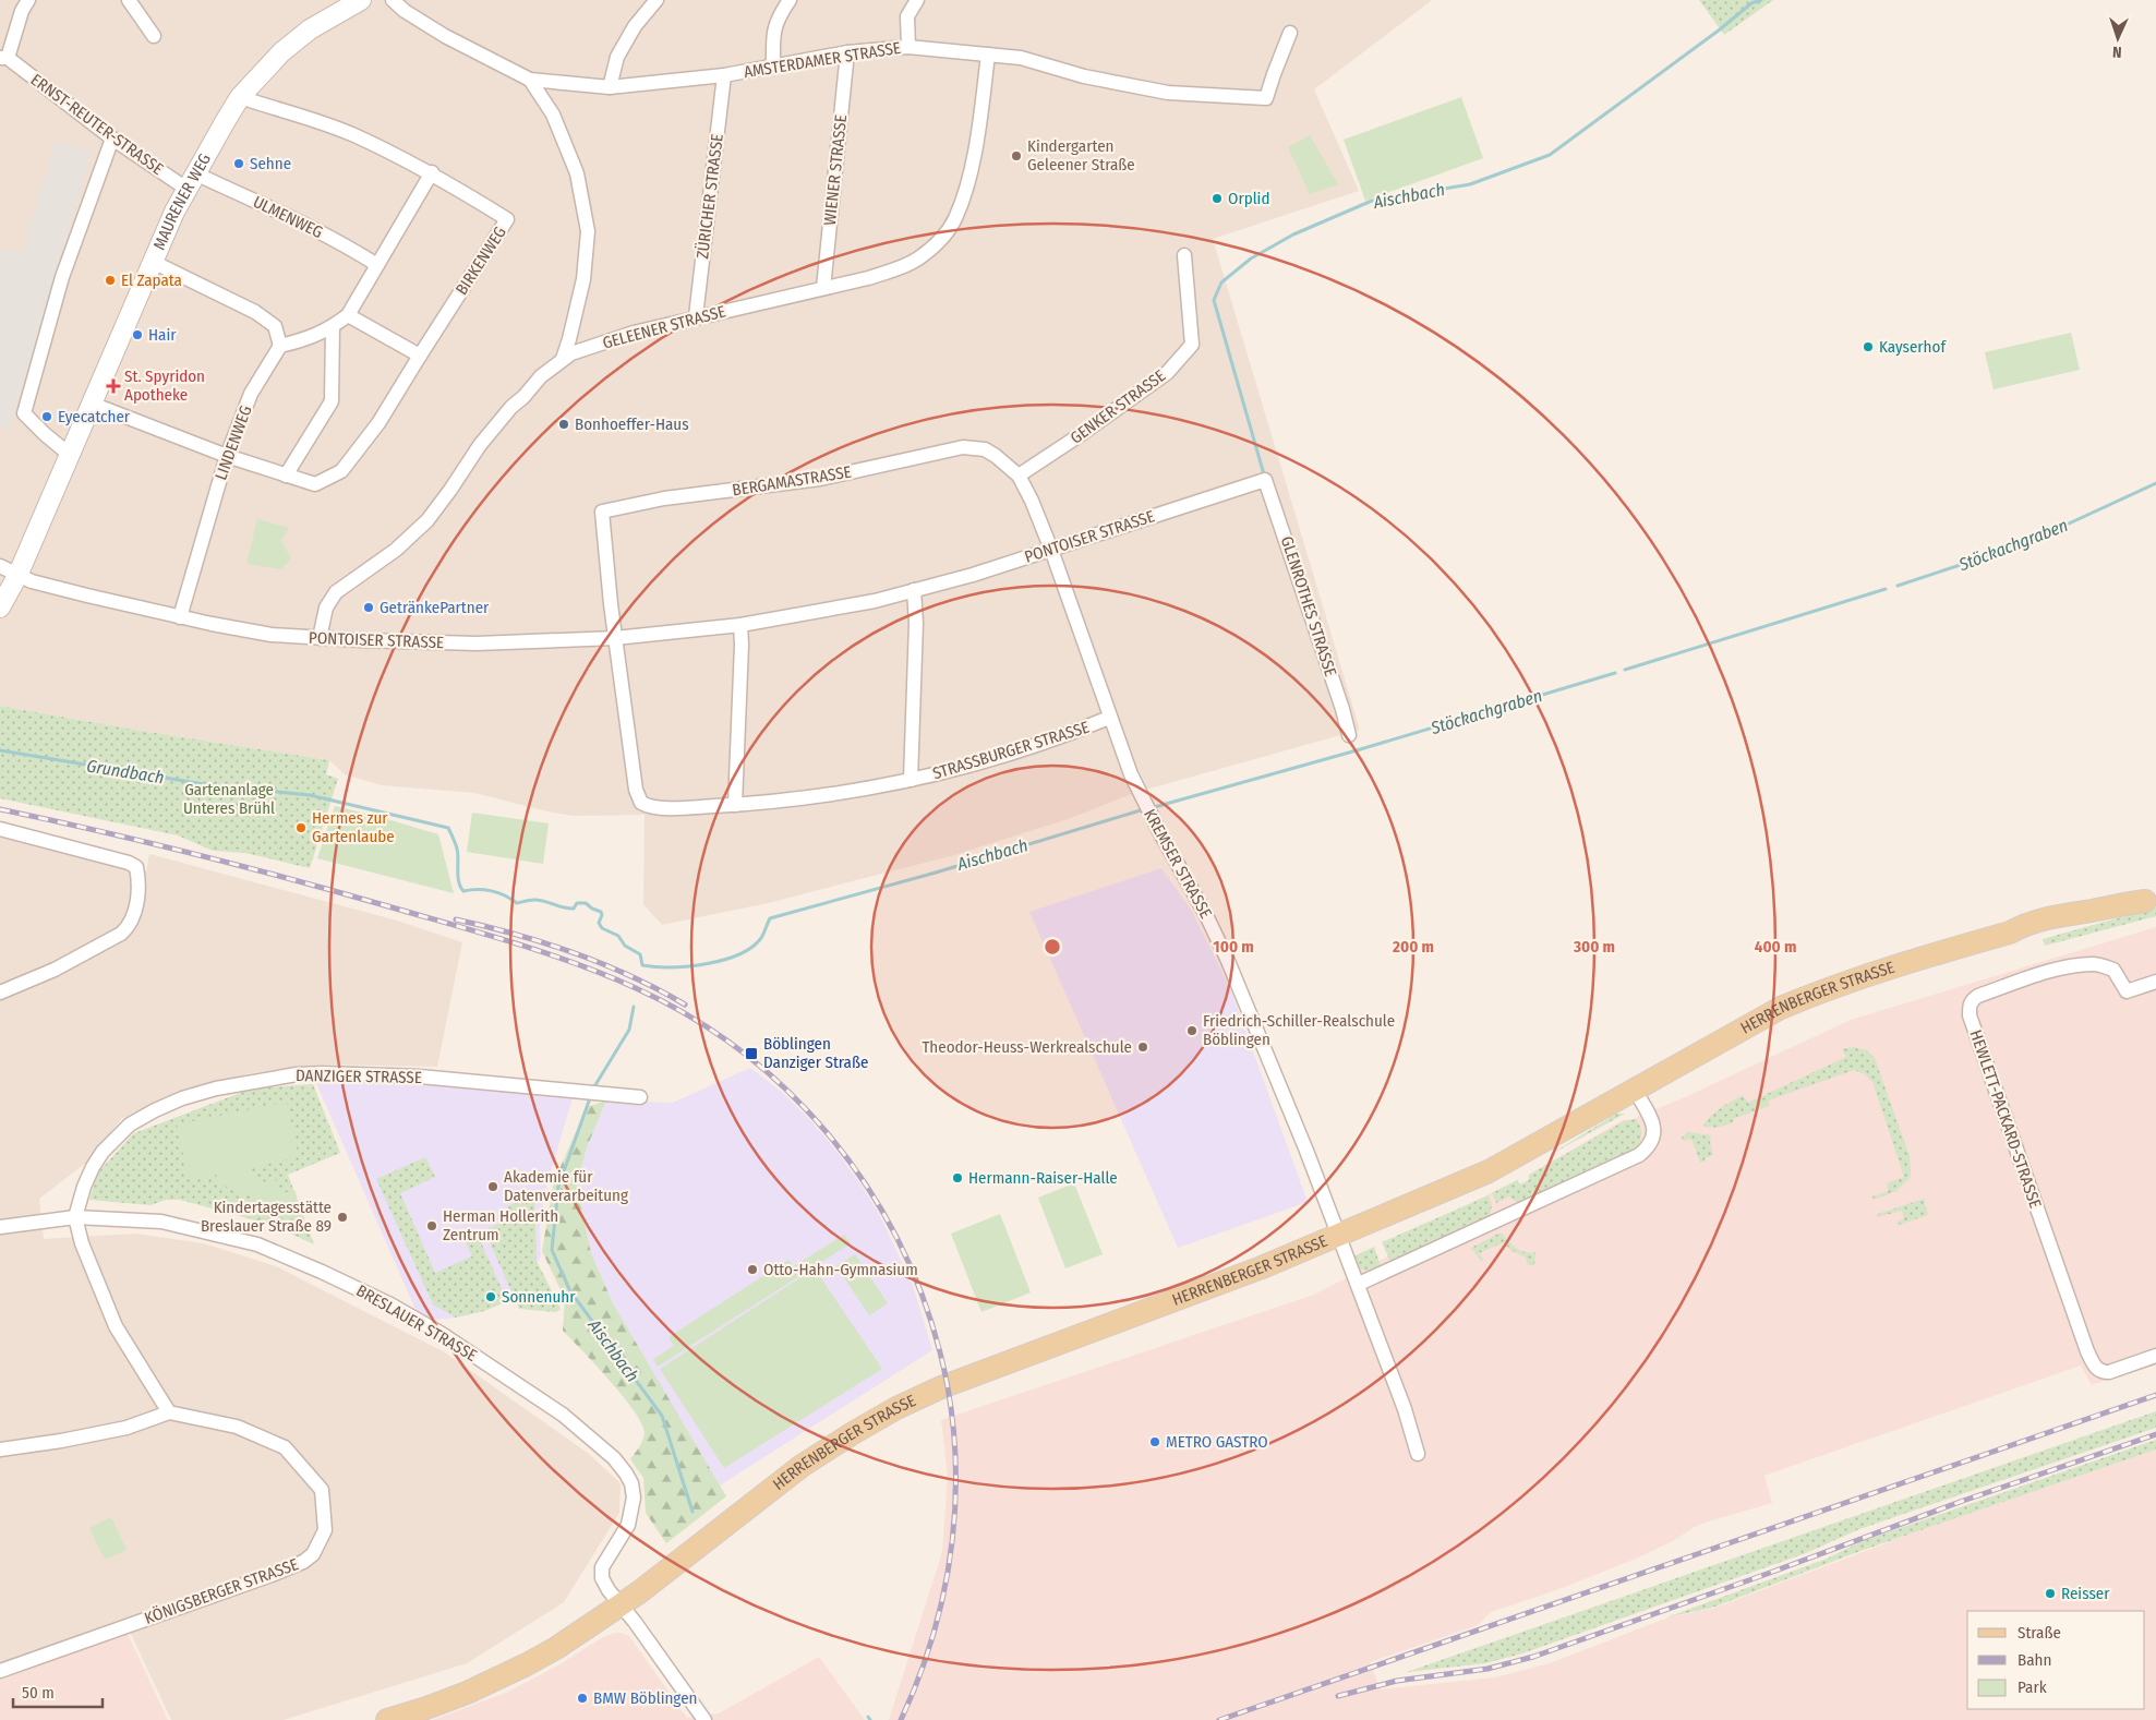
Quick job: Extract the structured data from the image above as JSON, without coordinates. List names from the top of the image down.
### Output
{
  "streets": {
    "main road": ["HERRENBERGER STRASSE"],
    "street": [
      "AMSTERDAMER STRASSE",
      "ERNST-REUTER-STRASSE",
      "WIENER STRASSE",
      "ZÜRICHER STRASSE",
      "MAURENER WEG",
      "ULMENWEG",
      "BIRKENWEG",
      "GELEENER STRASSE",
      "GENKER STRASSE",
      "LINDENWEG",
      "BERGAMASTRASSE",
      "PONTOISER STRASSE",
      "GLENROTHES STRASSE",
      "STRASSBURGER STRASSE",
      "KREMSER STRASSE",
      "DANZIGER STRASSE",
      "HEWLETT-PACKARD-STRASSE",
      "BRESLAUER STRASSE",
      "KÖNIGSBERGER STRASSE"
    ]
  },
  "crossings": [
    ["AMSTERDAMER STRASSE", "WIENER STRASSE"],
    ["AMSTERDAMER STRASSE", "ZÜRICHER STRASSE"],
    ["AMSTERDAMER STRASSE", "GELEENER STRASSE"],
    ["ERNST-REUTER-STRASSE", "MAURENER WEG"],
    ["ERNST-REUTER-STRASSE", "ULMENWEG"],
    ["WIENER STRASSE", "GELEENER STRASSE"],
    ["ZÜRICHER STRASSE", "GELEENER STRASSE"],
    ["MAURENER WEG", "ULMENWEG"],
    ["MAURENER WEG", "BIRKENWEG"],
    ["MAURENER WEG", "PONTOISER STRASSE"],
    ["BIRKENWEG", "LINDENWEG"],
    ["GELEENER STRASSE", "PONTOISER STRASSE"],
    ["GENKER STRASSE", "BERGAMASTRASSE"],
    ["LINDENWEG", "PONTOISER STRASSE"],
    ["BERGAMASTRASSE", "PONTOISER STRASSE"],
    ["BERGAMASTRASSE", "STRASSBURGER STRASSE"],
    ["BERGAMASTRASSE", "KREMSER STRASSE"],
    ["PONTOISER STRASSE", "GLENROTHES STRASSE"],
    ["PONTOISER STRASSE", "STRASSBURGER STRASSE"],
    ["PONTOISER STRASSE", "KREMSER STRASSE"],
    ["STRASSBURGER STRASSE", "KREMSER STRASSE"],
    ["KREMSER STRASSE", "HERRENBERGER STRASSE"],
    ["HERRENBERGER STRASSE", "BRESLAUER STRASSE"],
    ["DANZIGER STRASSE", "BRESLAUER STRASSE"]
  ],
  "water": ["Aischbach", "Stöckachgraben", "Grundbach"],
  "parks": ["Gartenanlage Unteres Brühl"],
  "places": {
    "other": [
      "Kindergarten Geleener Straße",
      "Sehne",
      "Orplid",
      "El Zapata",
      "Hair",
      "Kayserhof",
      "Eyecatcher",
      "Bonhoeffer-Haus",
      "GetränkePartner",
      "Hermes zur Gartenlaube",
      "Friedrich-Schiller-Realschule Böblingen",
      "Theodor-Heuss-Werkrealschule",
      "Hermann-Raiser-Halle",
      "Akademie für Datenverarbeitung",
      "Kindertagesstätte Breslauer Straße 89",
      "Herman Hollerith Zentrum",
      "Otto-Hahn-Gymnasium",
      "Sonnenuhr",
      "METRO GASTRO",
      "Reisser",
      "BMW Böblingen"
    ],
    "health": ["St. Spyridon Apotheke"],
    "transit": ["Böblingen Danziger Straße"]
  },
  "legend": ["Straße", "Bahn", "Park"],
  "scale_bar": "50 m",
  "north": "bottom",
  "rings": [
    "100 m",
    "200 m",
    "300 m",
    "400 m"
  ]
}
